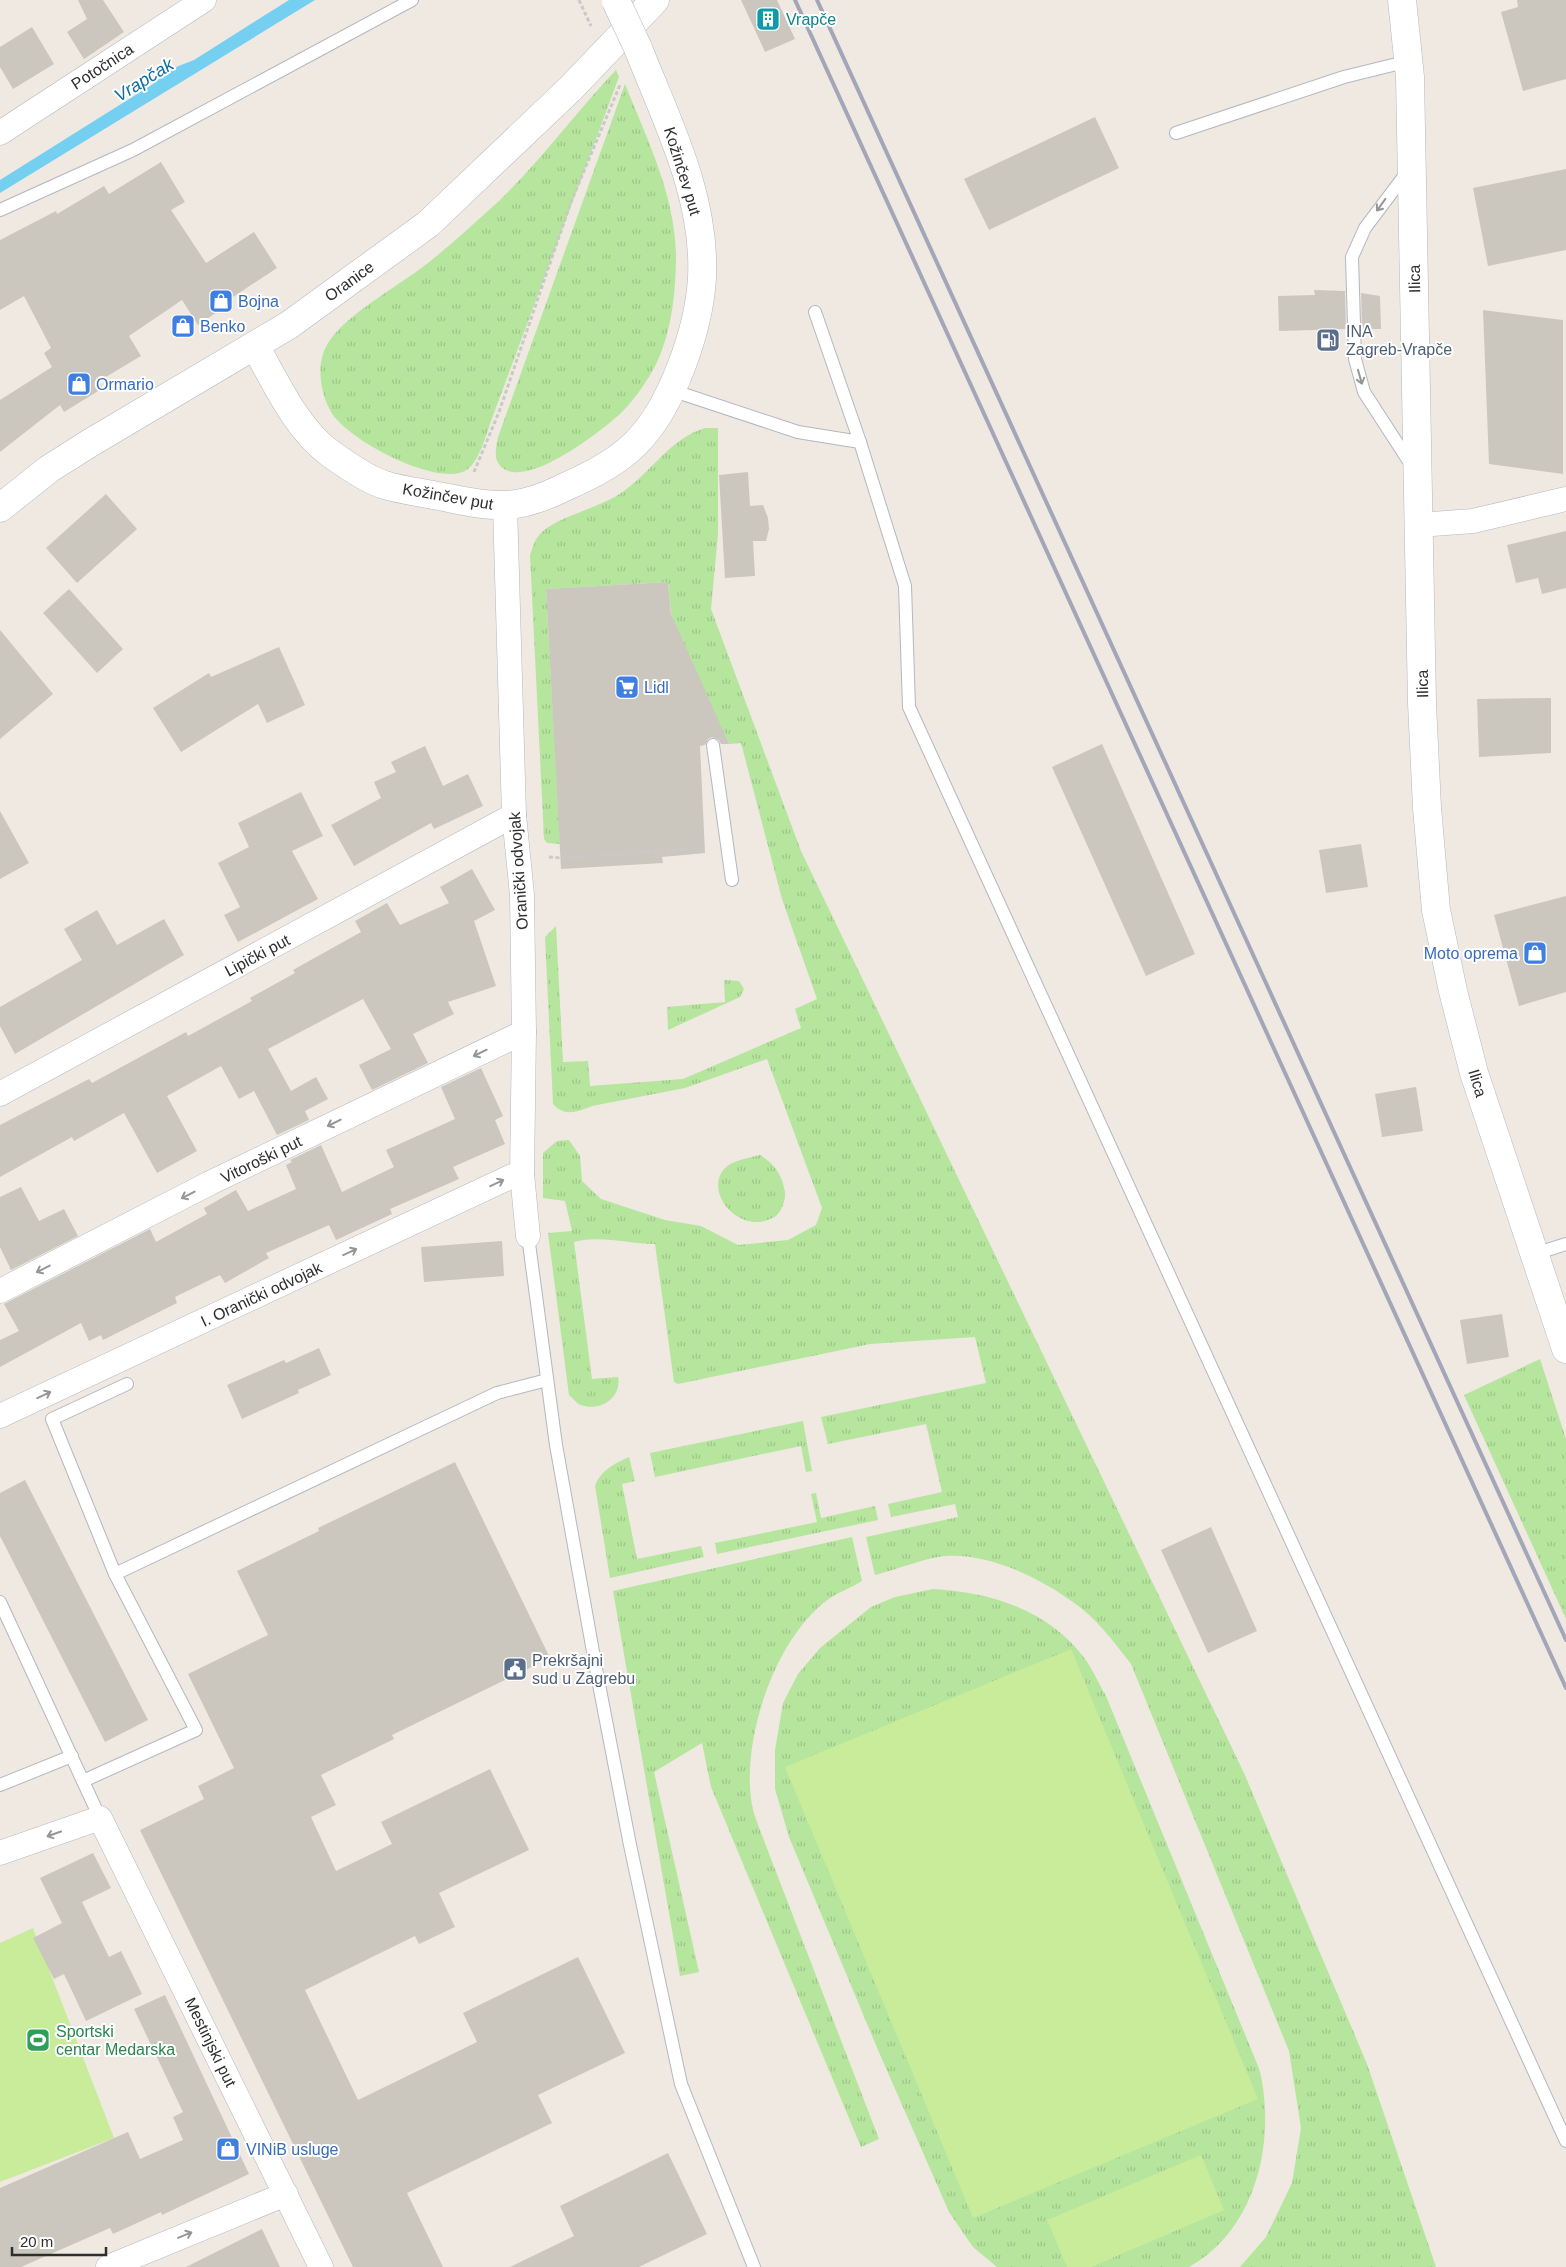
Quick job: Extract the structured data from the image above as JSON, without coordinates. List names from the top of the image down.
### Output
{
  "streets": {
    "main road": ["Kožinčev put", "Ilica", "Oranice"],
    "street": [
      "Potočnica",
      "Oranički odvojak",
      "Lipički put",
      "Vitoroški put",
      "I. Oranički odvojak",
      "Mestinjski put"
    ]
  },
  "crossings": [
    ["Kožinčev put", "Oranice"],
    ["Kožinčev put", "Oranički odvojak"],
    ["Oranički odvojak", "Lipički put"],
    ["Oranički odvojak", "Vitoroški put"],
    ["Oranički odvojak", "I. Oranički odvojak"]
  ],
  "one_way": ["Vitoroški put", "I. Oranički odvojak"],
  "water": ["Vrapčak"],
  "places": {
    "building": ["Vrapče"],
    "shop": [
      "Bojna",
      "Benko",
      "Ormario",
      "Moto oprema",
      "VINiB usluge"
    ],
    "fuel station": ["INA Zagreb-Vrapče"],
    "supermarket": ["Lidl"],
    "public building": ["Prekršajni sud u Zagrebu"],
    "sports": ["Sportski centar Medarska"]
  },
  "scale_bar": "20 m"
}
